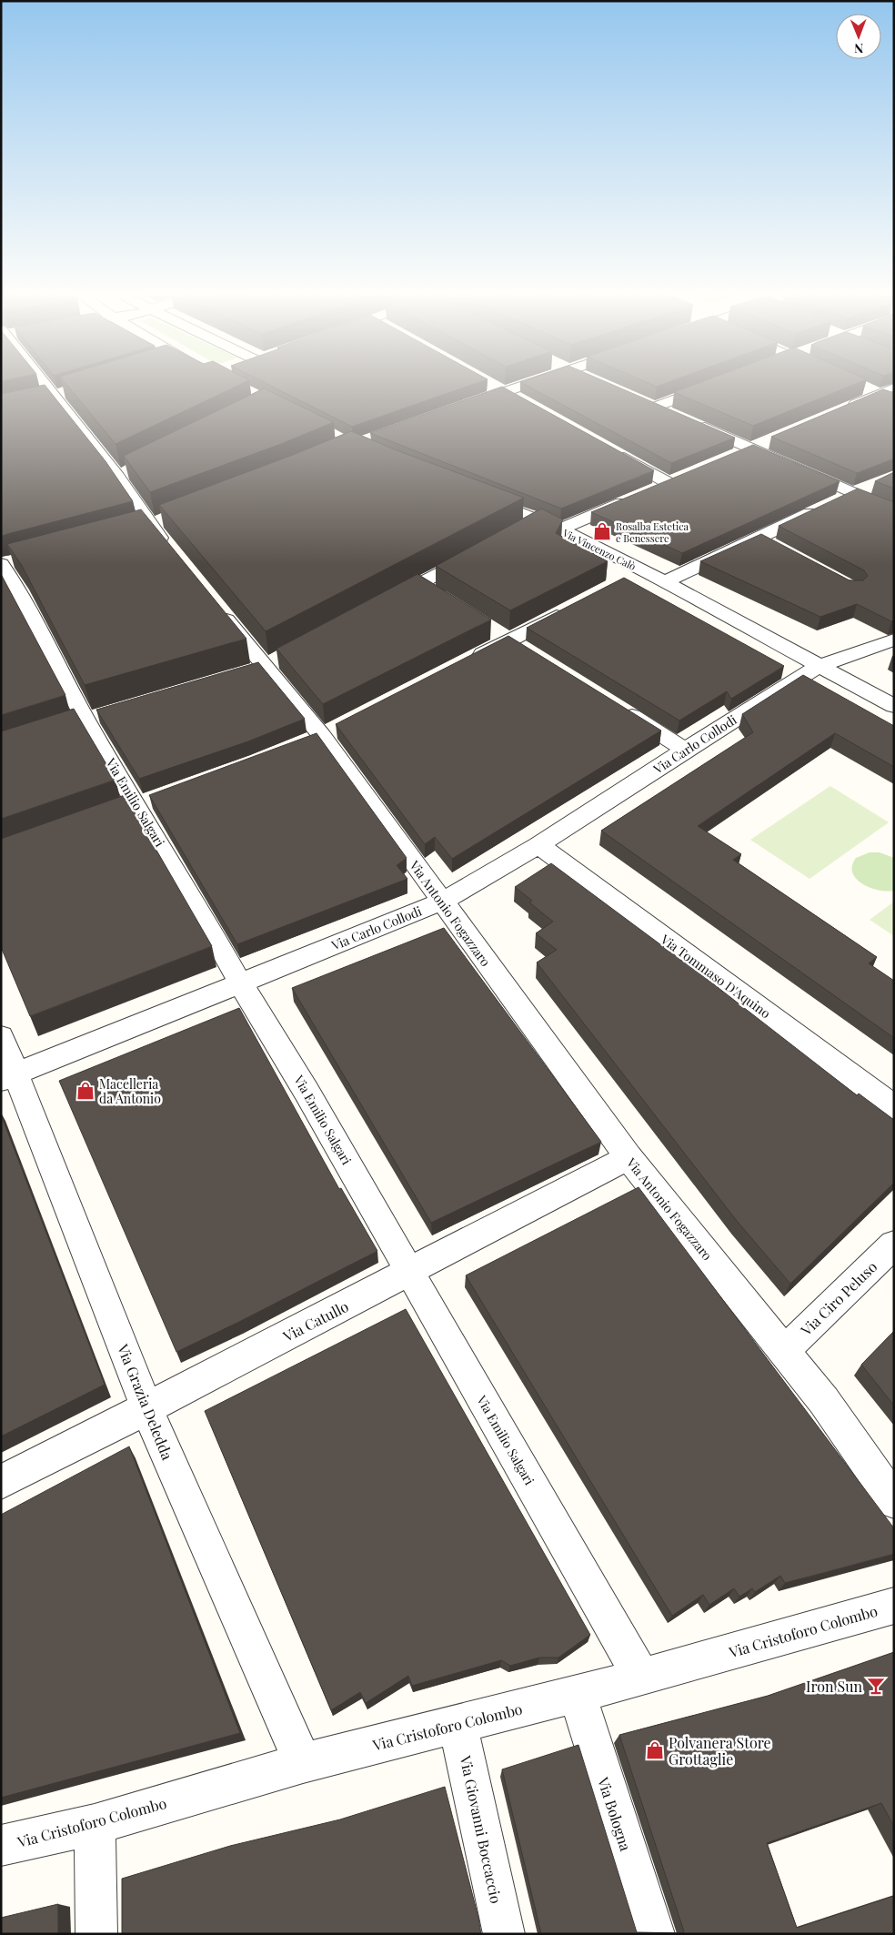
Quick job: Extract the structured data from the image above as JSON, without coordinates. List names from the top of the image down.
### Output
{
  "streets": {
    "street": [
      "Via Vincenzo Calò",
      "Via Carlo Collodi",
      "Via Emilio Salgari",
      "Via Antonio Fogazzaro",
      "Via Tommaso D'Aquino",
      "Via Ciro Peluso",
      "Via Catullo",
      "Via Grazia Deledda",
      "Via Cristoforo Colombo",
      "Via Bologna",
      "Via Giovanni Boccaccio"
    ]
  },
  "crossings": [
    ["Via Vincenzo Calò", "Via Carlo Collodi"],
    ["Via Carlo Collodi", "Via Emilio Salgari"],
    ["Via Carlo Collodi", "Via Antonio Fogazzaro"],
    ["Via Carlo Collodi", "Via Tommaso D'Aquino"],
    ["Via Carlo Collodi", "Via Grazia Deledda"],
    ["Via Emilio Salgari", "Via Catullo"],
    ["Via Emilio Salgari", "Via Cristoforo Colombo"],
    ["Via Antonio Fogazzaro", "Via Ciro Peluso"],
    ["Via Antonio Fogazzaro", "Via Catullo"],
    ["Via Catullo", "Via Grazia Deledda"],
    ["Via Grazia Deledda", "Via Cristoforo Colombo"],
    ["Via Cristoforo Colombo", "Via Bologna"],
    ["Via Cristoforo Colombo", "Via Giovanni Boccaccio"]
  ],
  "places": {
    "shop": ["Rosalba Estetica e Benessere", "Macelleria da Antonio", "Polvanera Store Grottaglie"],
    "bar": ["Iron Sun"]
  },
  "north": "bottom"
}
